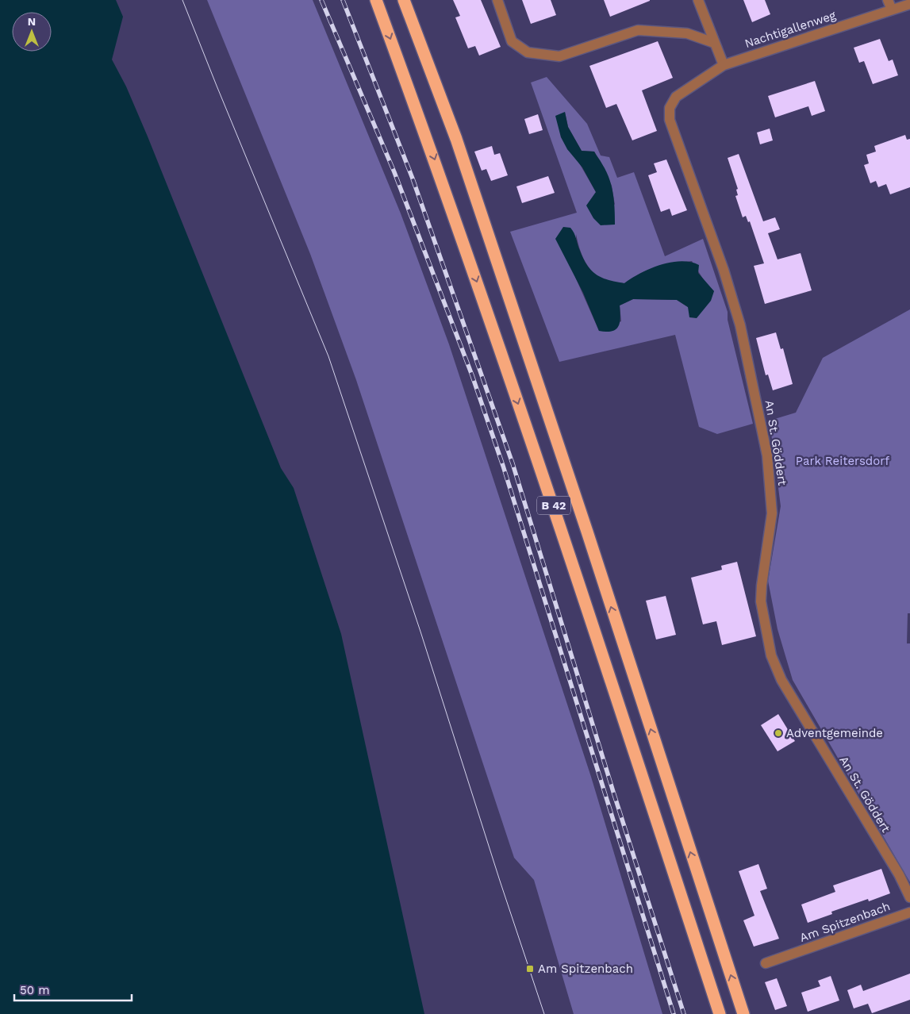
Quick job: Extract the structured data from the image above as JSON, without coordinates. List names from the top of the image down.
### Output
{
  "streets": {
    "highway": ["B 42"],
    "street": ["Nachtigallenweg", "An St. Göddert", "Am Spitzenbach"]
  },
  "crossings": [
    ["Nachtigallenweg", "An St. Göddert"]
  ],
  "parks": ["Park Reitersdorf"],
  "places": {
    "other": ["Adventgemeinde"],
    "transit": ["Am Spitzenbach"]
  },
  "scale_bar": "50 m",
  "north": "top"
}
